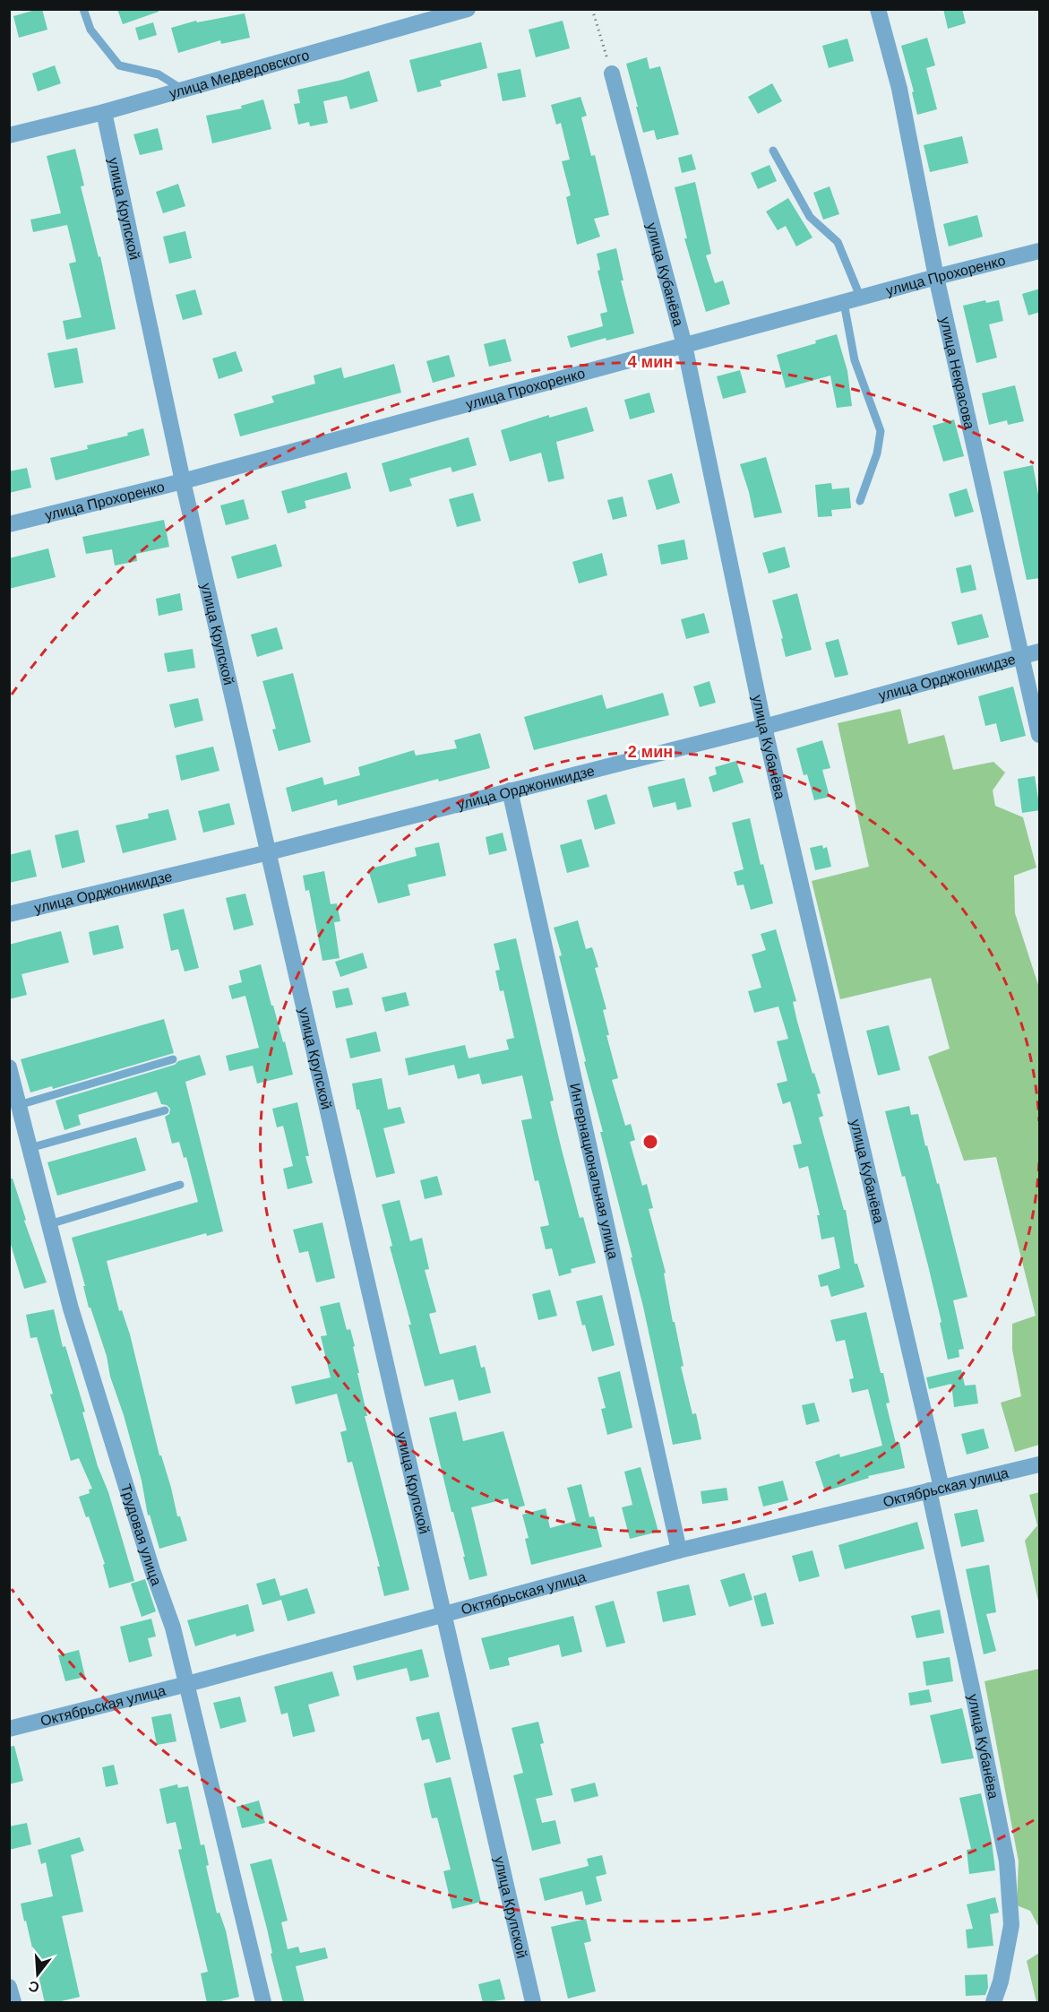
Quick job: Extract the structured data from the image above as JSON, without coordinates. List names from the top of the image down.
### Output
{
  "streets": {
    "street": [
      "улица Медведовского",
      "улица Крупской",
      "улица Кубанёва",
      "улица Прохоренко",
      "улица Некрасова",
      "улица Орджоникидзе",
      "Интернациональная улица",
      "Октябрьская улица",
      "Трудовая улица"
    ]
  },
  "crossings": [
    ["улица Медведовского", "улица Крупской"],
    ["улица Крупской", "улица Прохоренко"],
    ["улица Крупской", "улица Орджоникидзе"],
    ["улица Крупской", "Октябрьская улица"],
    ["улица Кубанёва", "улица Прохоренко"],
    ["улица Кубанёва", "улица Орджоникидзе"],
    ["улица Кубанёва", "Октябрьская улица"],
    ["улица Прохоренко", "улица Некрасова"],
    ["улица Некрасова", "улица Орджоникидзе"],
    ["улица Орджоникидзе", "Интернациональная улица"],
    ["Интернациональная улица", "Октябрьская улица"],
    ["Октябрьская улица", "Трудовая улица"]
  ],
  "north": "bottom",
  "rings": ["4 мин", "2 мин"]
}
